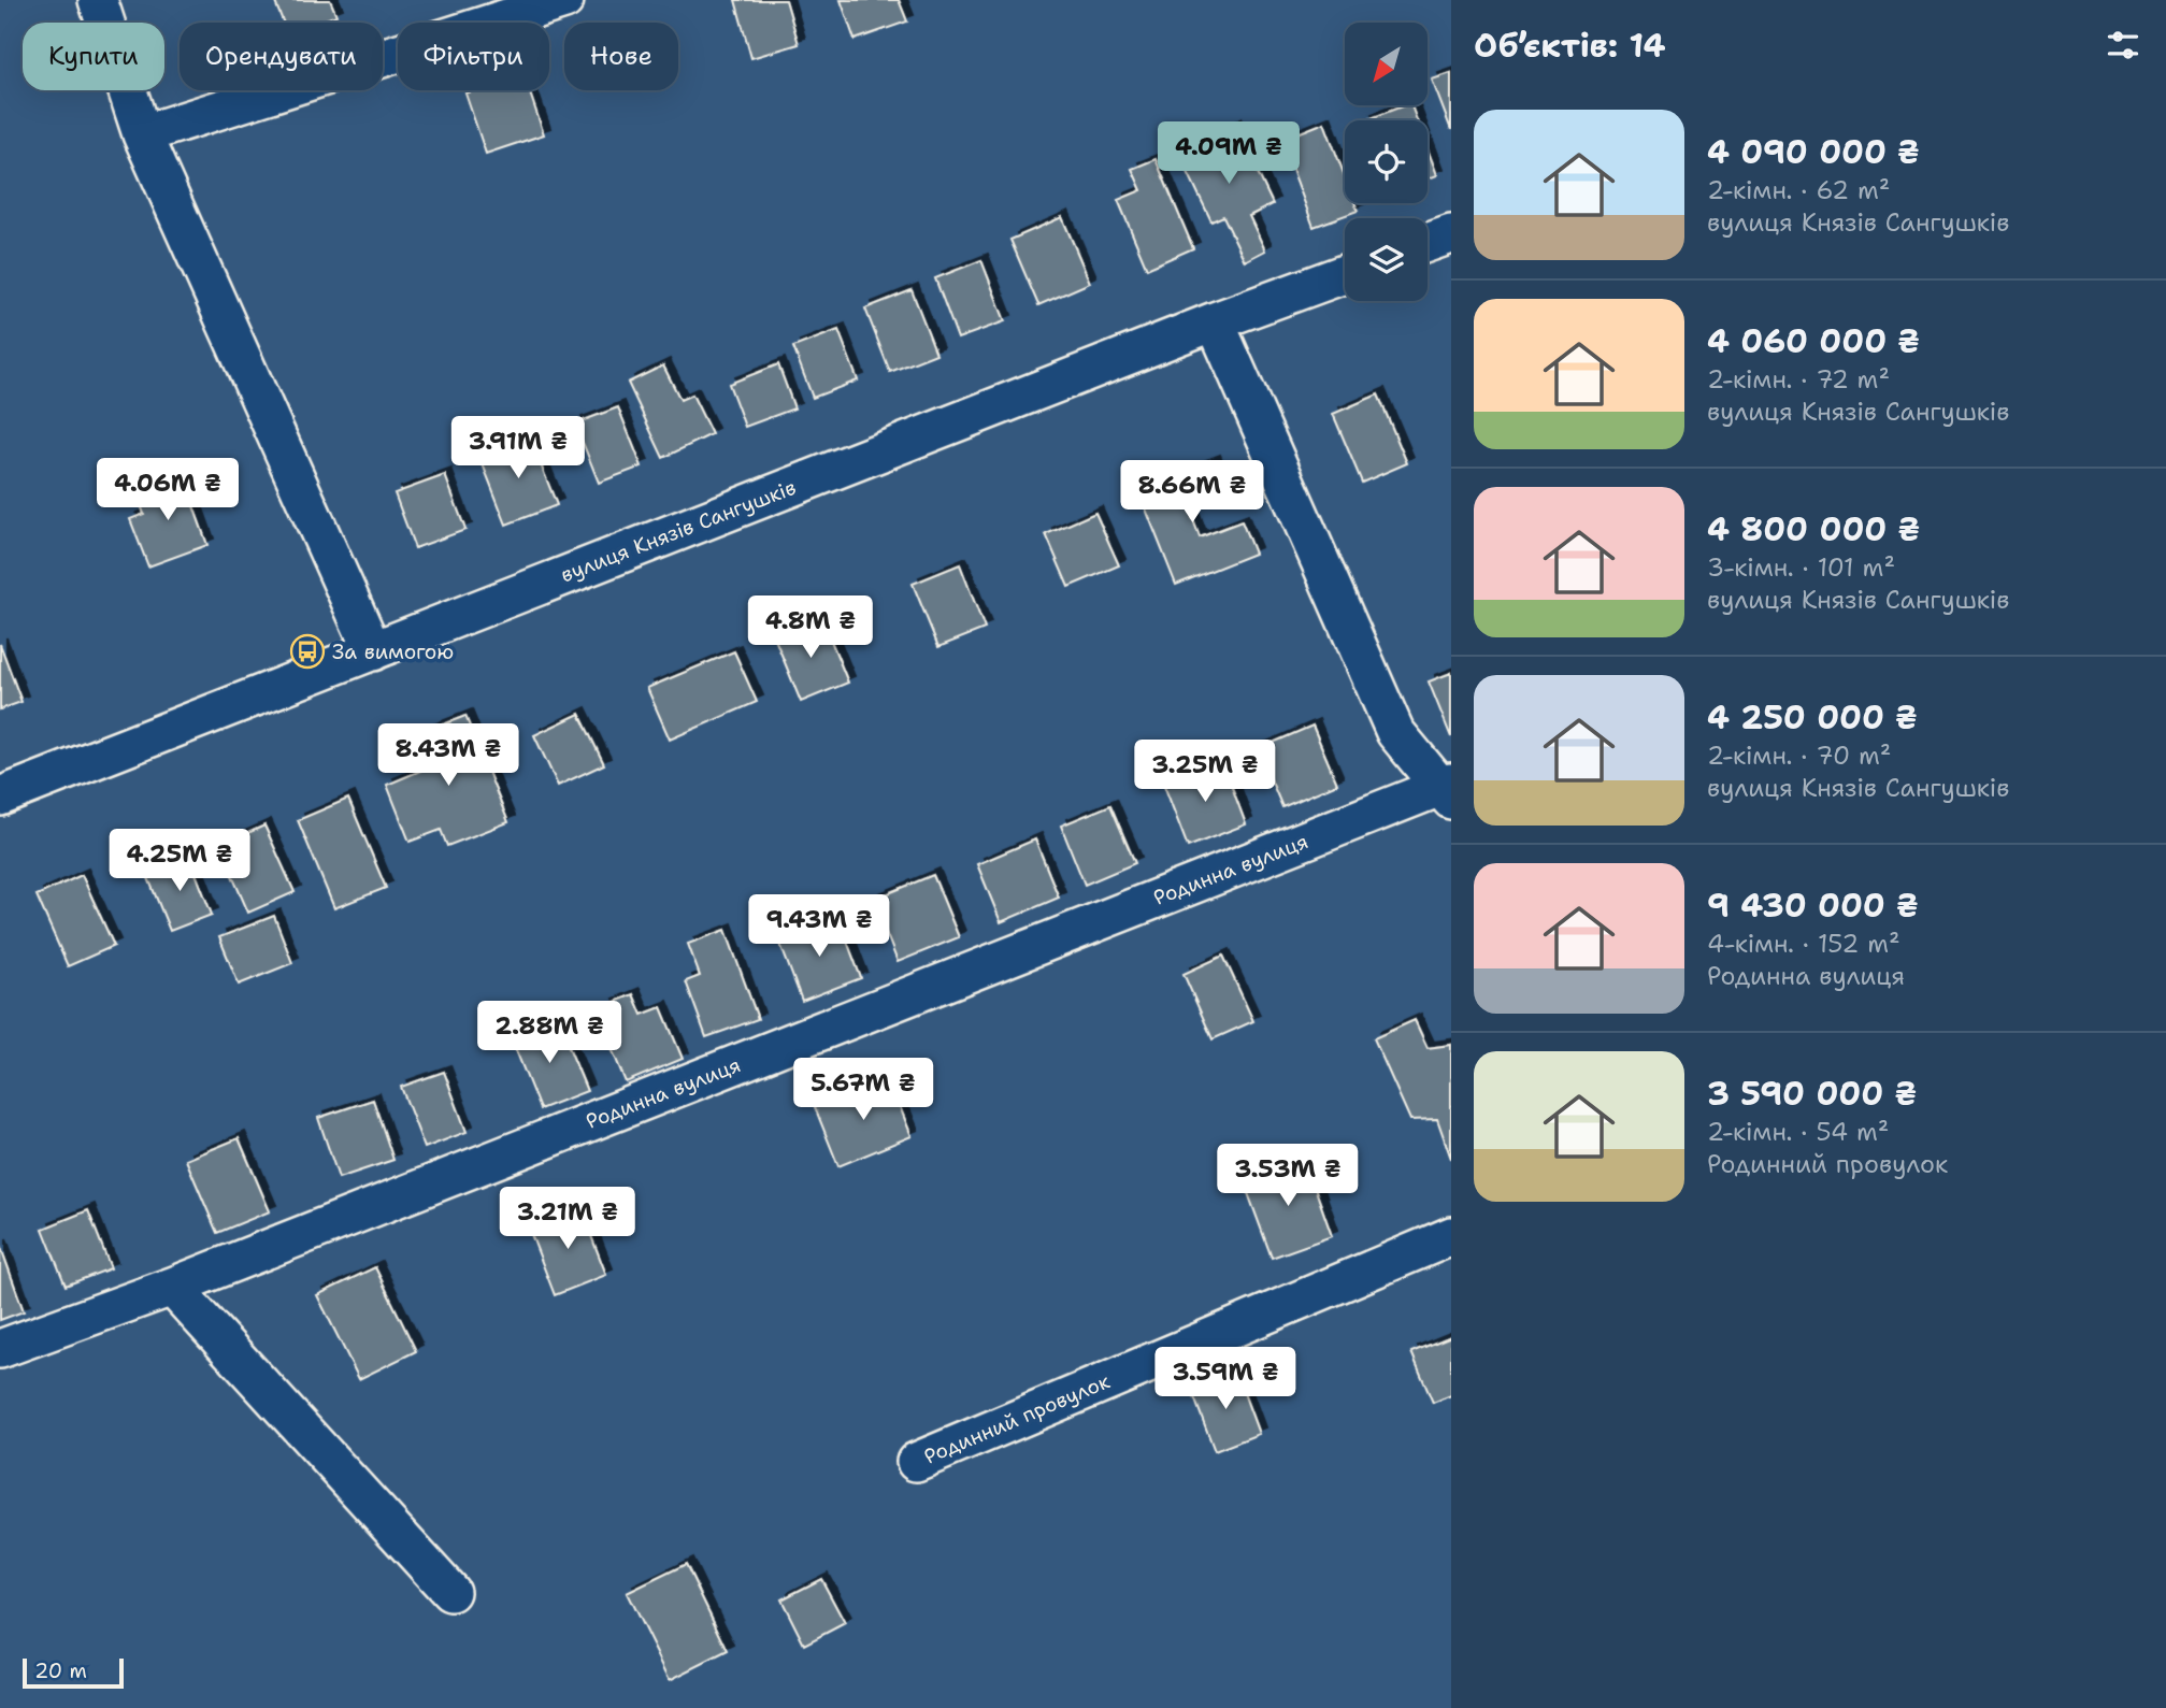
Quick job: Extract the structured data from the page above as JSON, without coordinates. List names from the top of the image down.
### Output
{
  "streets": {
    "street": ["вулиця Князів Сангушків", "Родинна вулиця", "Родинний провулок"]
  },
  "places": {
    "bus stop": ["За вимогою"]
  },
  "scale_bar": "20 m",
  "north": "bottom left",
  "page": {
    "heading": "Об’єктів: 14",
    "chip": [
      "Купити",
      "Орендувати",
      "Фільтри",
      "Нове"
    ],
    "list": [
      {
        "name": "4 090 000 ₴",
        "note": "2-кімн. · 62 m² · вулиця Князів Сангушків"
      },
      {
        "name": "4 060 000 ₴",
        "note": "2-кімн. · 72 m² · вулиця Князів Сангушків"
      },
      {
        "name": "4 800 000 ₴",
        "note": "3-кімн. · 101 m² · вулиця Князів Сангушків"
      },
      {
        "name": "4 250 000 ₴",
        "note": "2-кімн. · 70 m² · вулиця Князів Сангушків"
      },
      {
        "name": "9 430 000 ₴",
        "note": "4-кімн. · 152 m² · Родинна вулиця"
      },
      {
        "name": "3 590 000 ₴",
        "note": "2-кімн. · 54 m² · Родинний провулок"
      }
    ],
    "price": [
      "4.09M ₴",
      "3.91M ₴",
      "4.06M ₴",
      "8.66M ₴",
      "4.8M ₴",
      "8.43M ₴",
      "3.25M ₴",
      "4.25M ₴",
      "9.43M ₴",
      "2.88M ₴",
      "5.67M ₴",
      "3.53M ₴",
      "3.21M ₴",
      "3.59M ₴"
    ],
    "scale": "20 m"
  }
}
